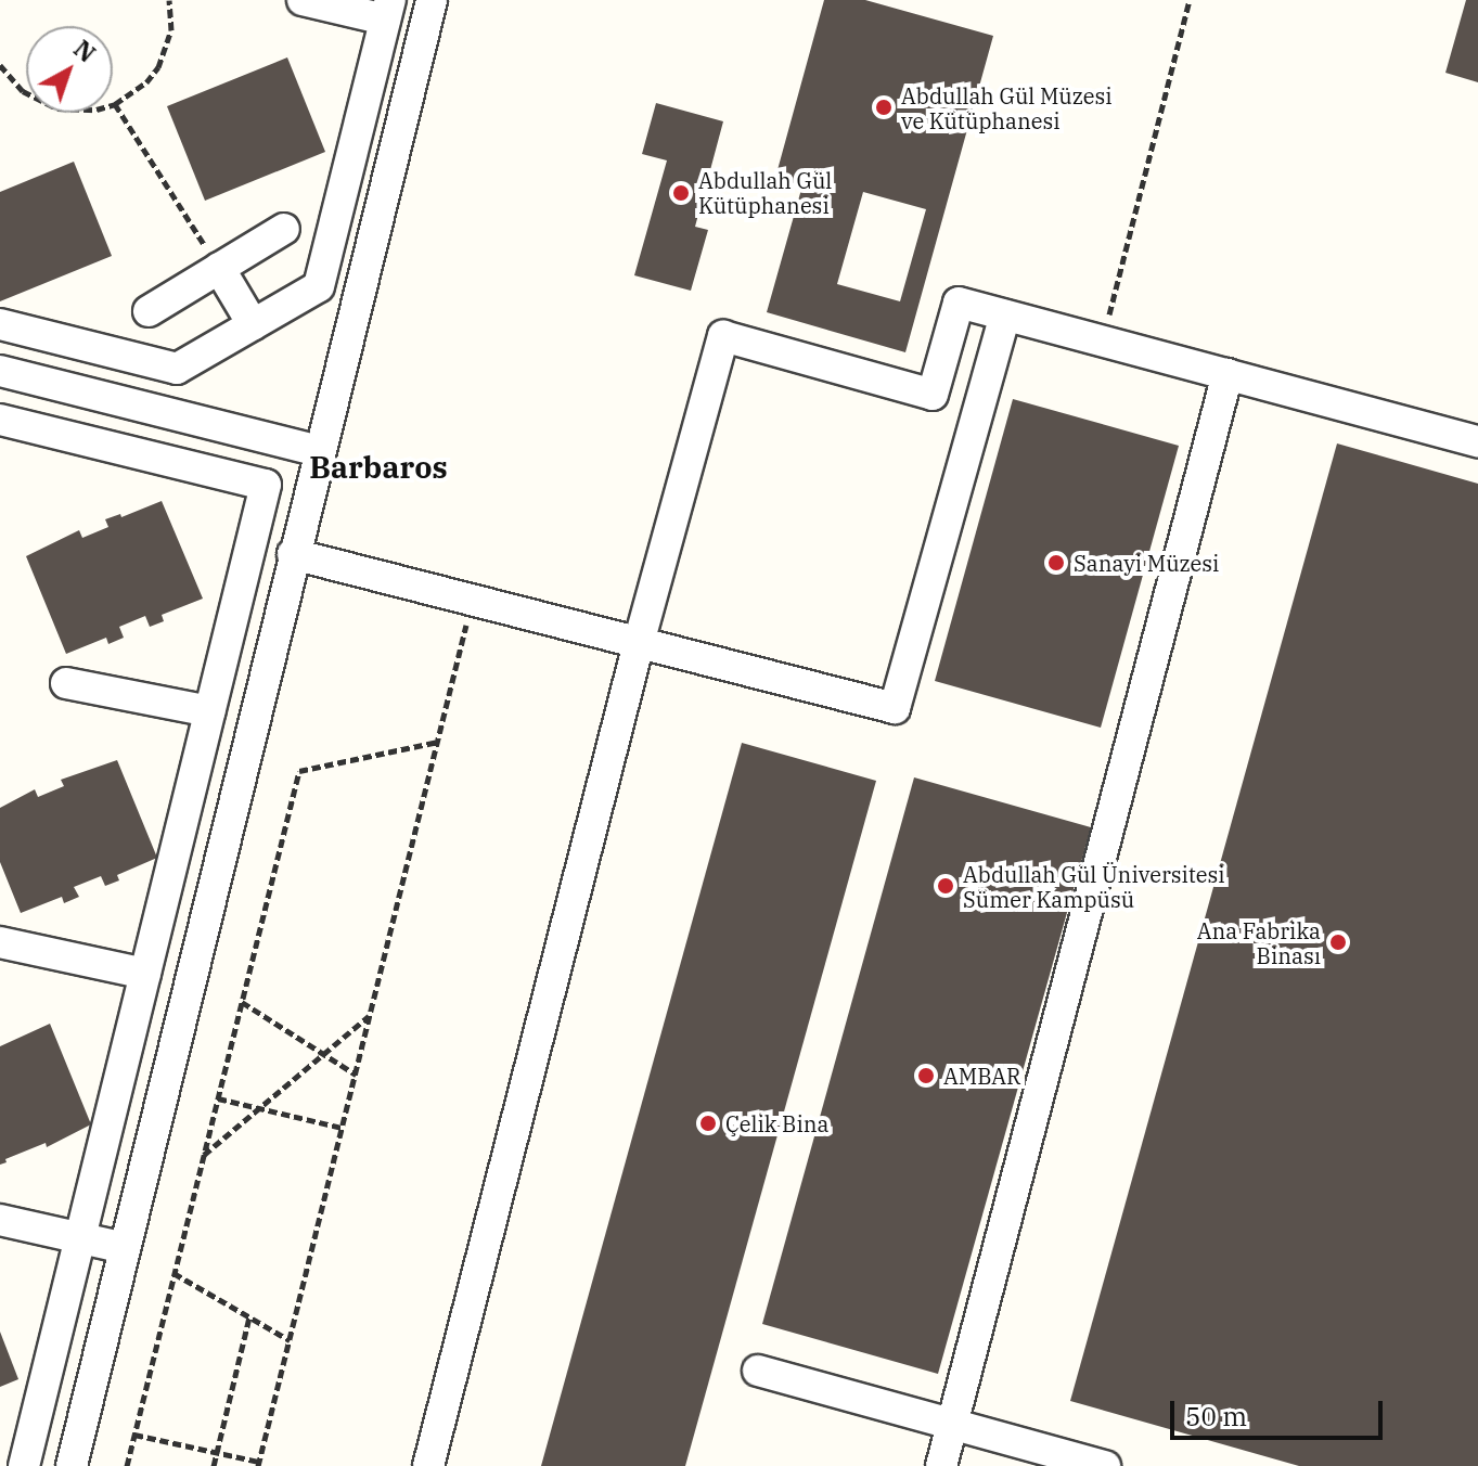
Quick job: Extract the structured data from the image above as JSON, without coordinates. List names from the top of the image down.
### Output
{
  "districts": ["Barbaros"],
  "places": [
    "Abdullah Gül Müzesi ve Kütüphanesi",
    "Abdullah Gül Kütüphanesi",
    "Sanayi Müzesi",
    "Abdullah Gül Üniversitesi Sümer Kampüsü",
    "Ana Fabrika Binası",
    "AMBAR",
    "Çelik Bina"
  ],
  "scale_bar": "50 m",
  "north": "top right"
}
